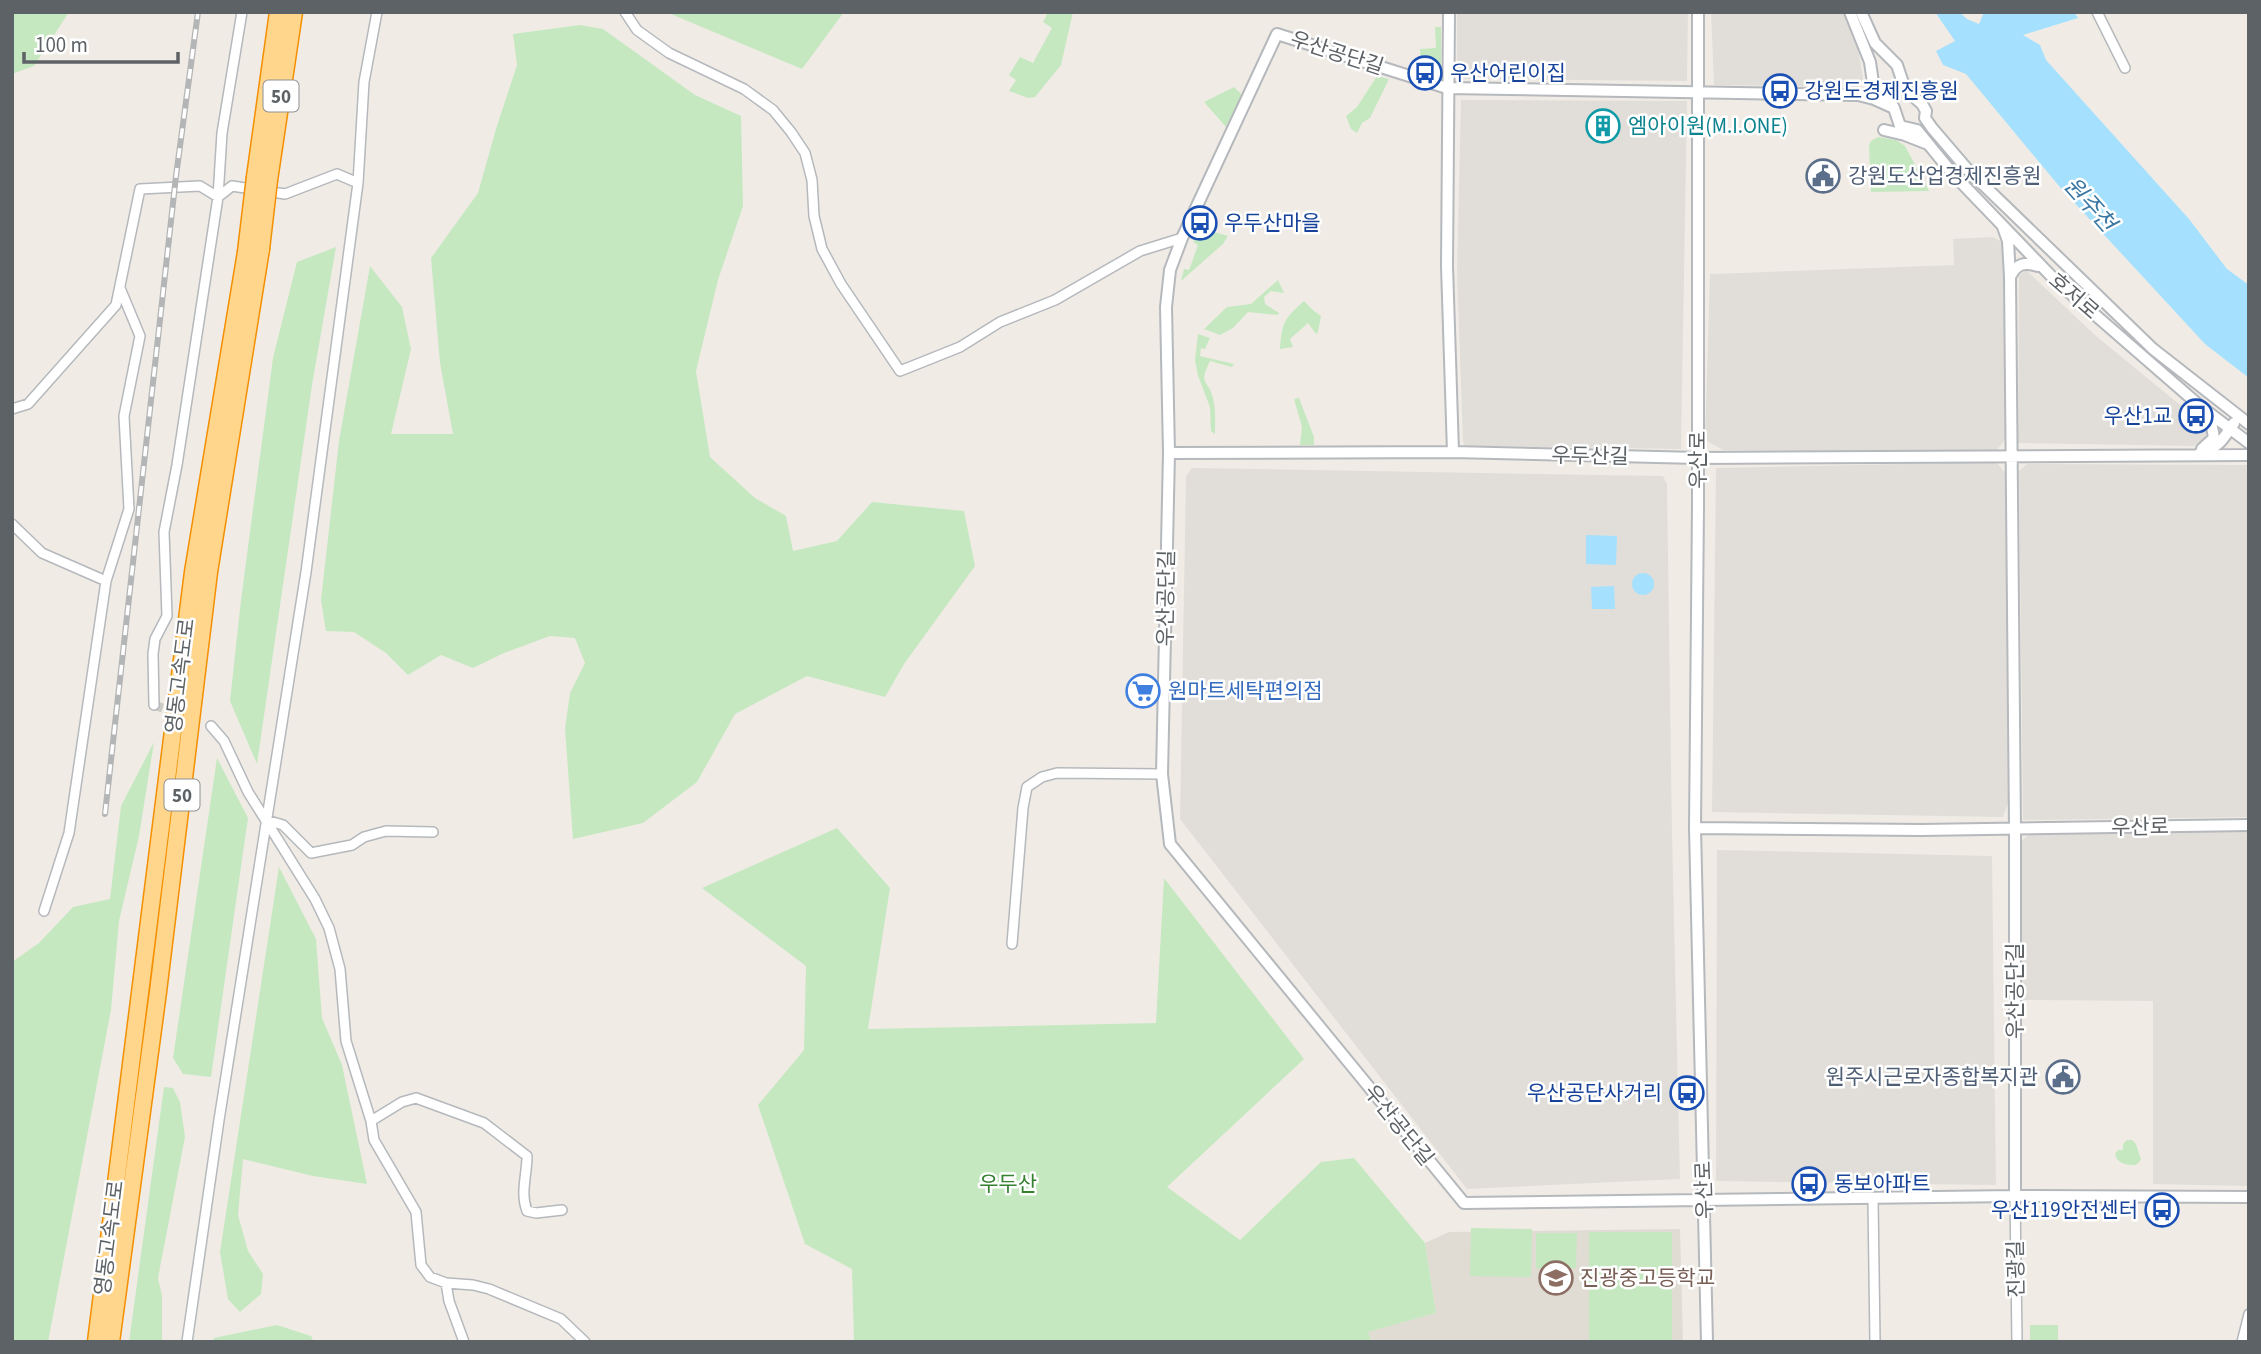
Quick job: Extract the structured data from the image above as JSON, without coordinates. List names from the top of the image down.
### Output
{
  "streets": {
    "highway": ["50", "영동고속도로"],
    "street": [
      "우산공단길",
      "호저로",
      "우두산길",
      "우산로",
      "진광길"
    ]
  },
  "crossings": [
    ["우산공단길", "우두산길"],
    ["우산공단길", "우산로"],
    ["우산공단길", "진광길"],
    ["우두산길", "우산로"]
  ],
  "water": ["원주천"],
  "parks": ["우두산"],
  "places": {
    "bus stop": [
      "우산어린이집",
      "강원도경제진흥원",
      "우두산마을",
      "우산1교",
      "우산공단사거리",
      "동보아파트",
      "우산119안전센터"
    ],
    "building": ["엠아이원(M.I.ONE)"],
    "public building": ["강원도산업경제진흥원", "원주시근로자종합복지관"],
    "supermarket": ["원마트세탁편의점"],
    "school or university": ["진광중고등학교"]
  },
  "scale_bar": "100 m"
}
